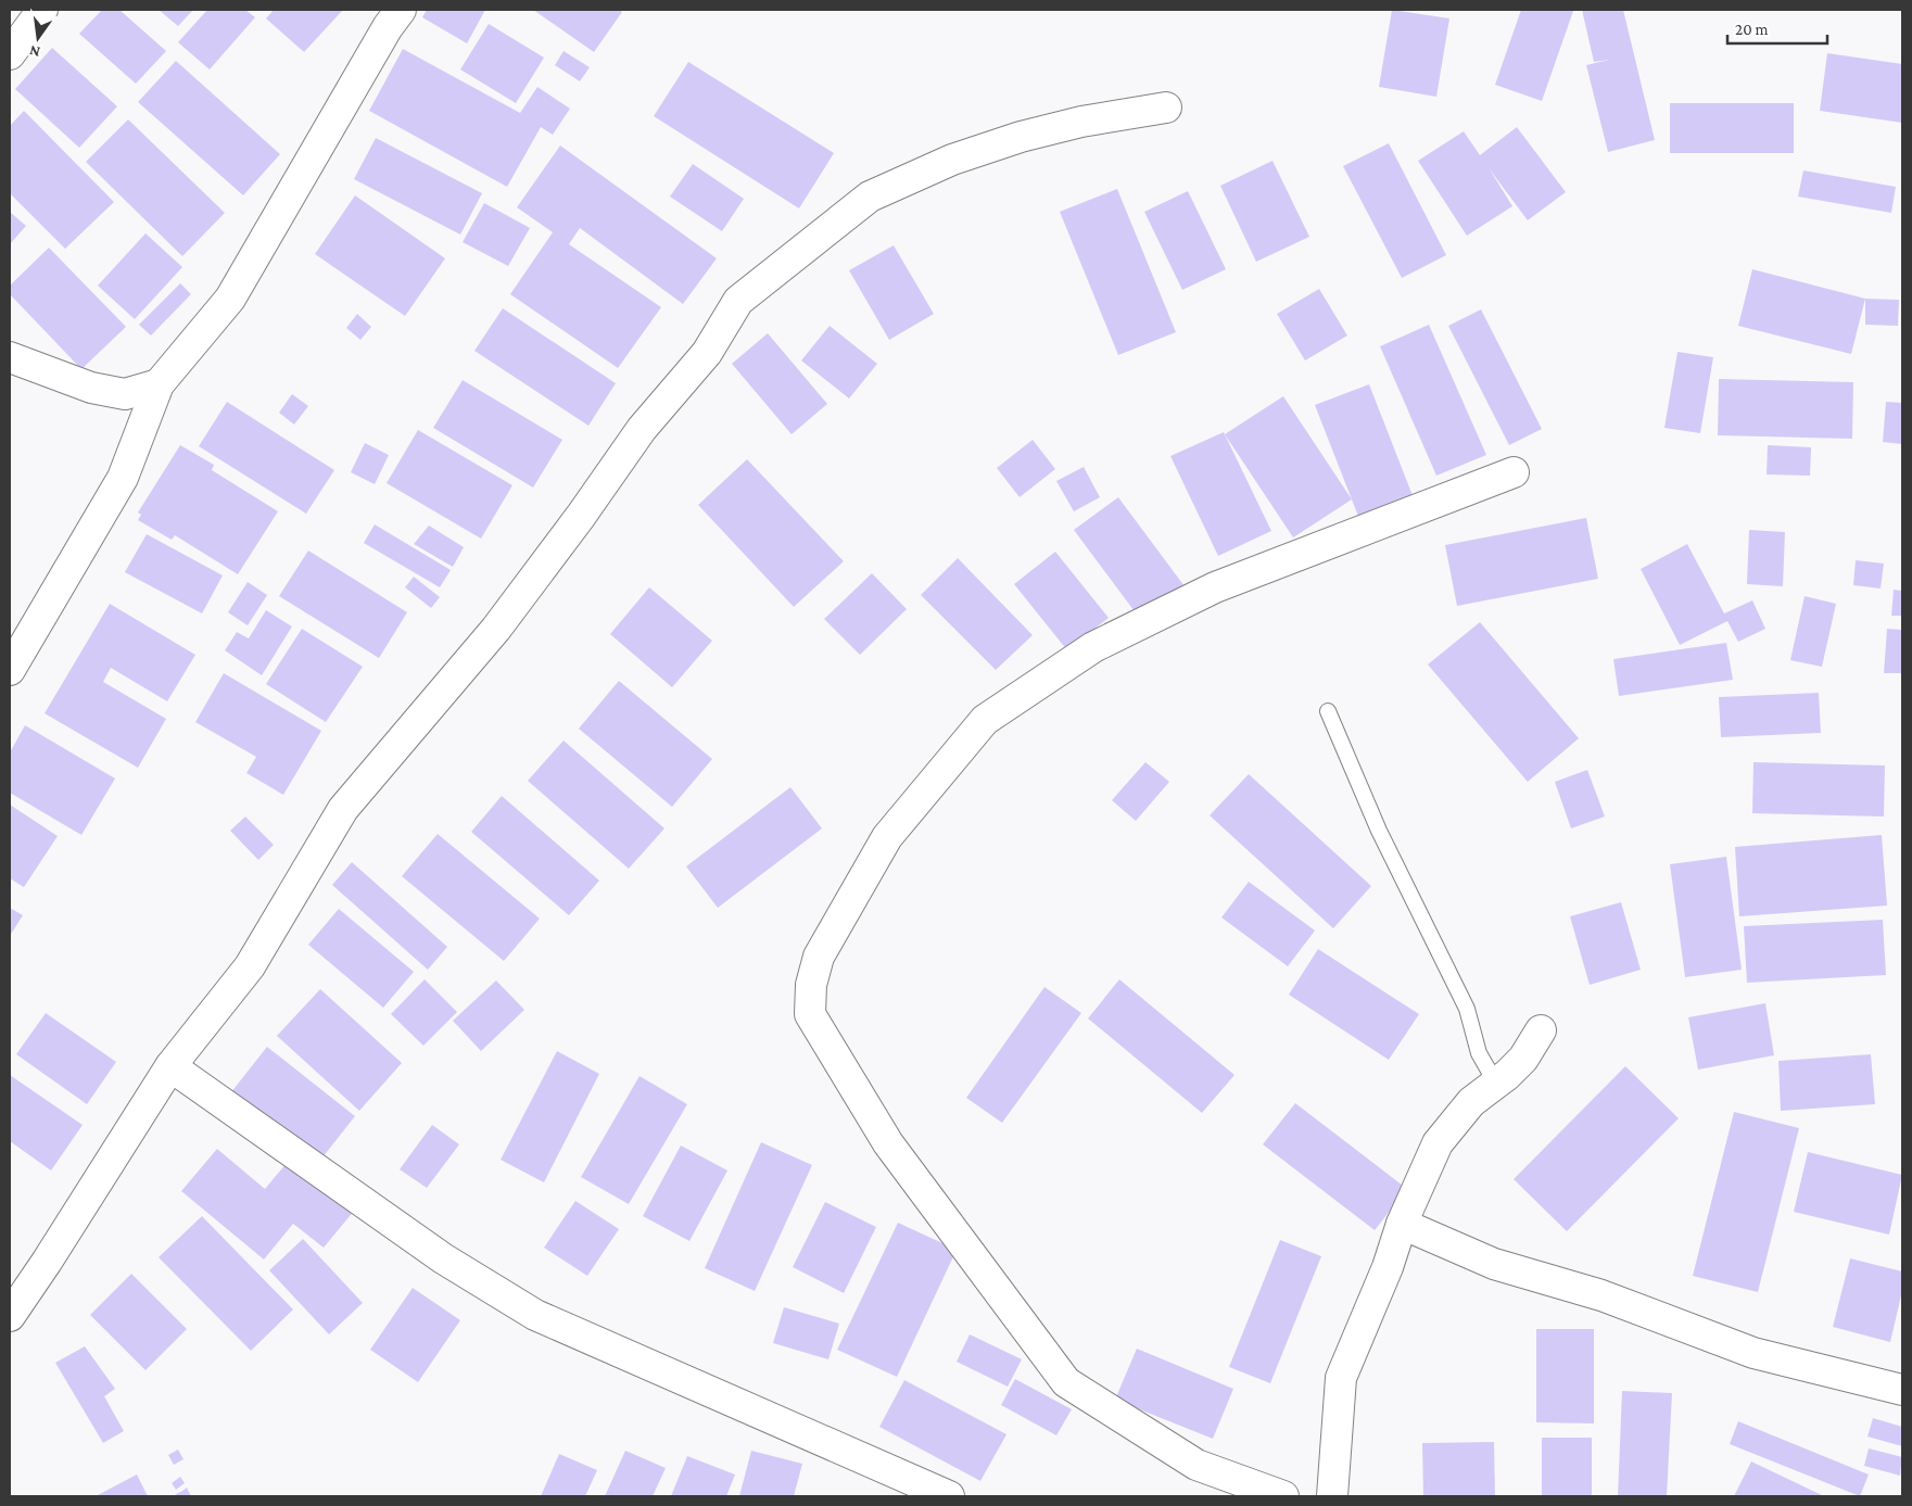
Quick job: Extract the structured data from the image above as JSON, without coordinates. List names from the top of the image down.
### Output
{
  "scale_bar": "20 m",
  "north": "bottom"
}
